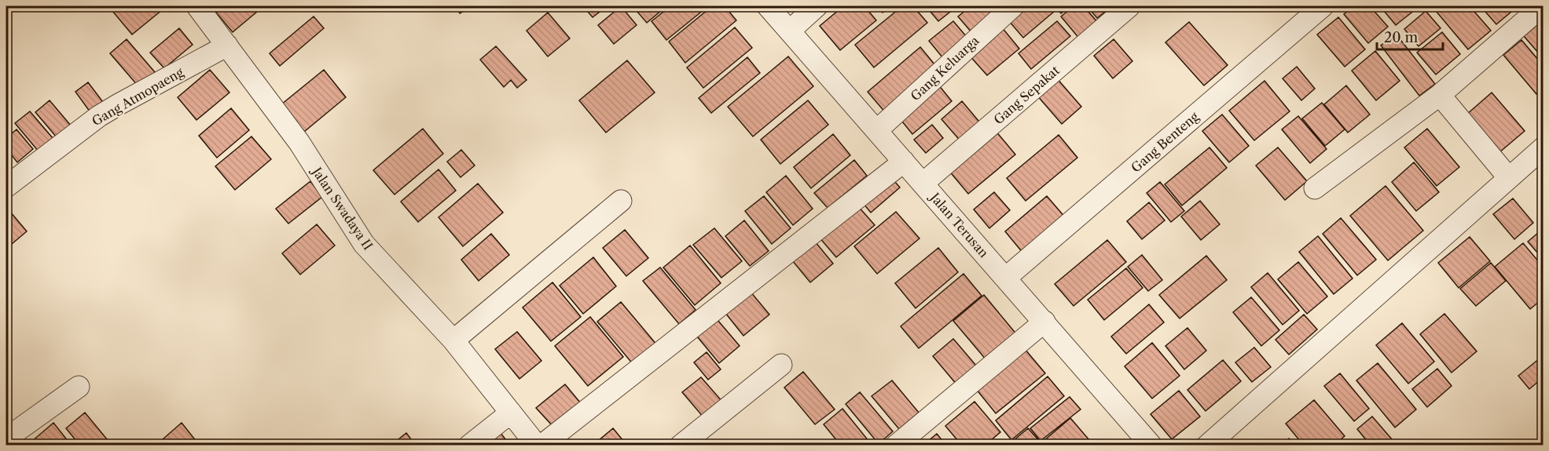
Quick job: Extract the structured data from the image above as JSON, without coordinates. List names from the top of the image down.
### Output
{
  "streets": {
    "street": [
      "Gang Keluarga",
      "Gang Sepakat",
      "Gang Atmopaeng",
      "Gang Benteng",
      "Jalan Swadaya II",
      "Jalan Terusan"
    ]
  },
  "crossings": [
    ["Gang Keluarga", "Jalan Terusan"],
    ["Gang Sepakat", "Jalan Terusan"],
    ["Gang Atmopaeng", "Jalan Swadaya II"],
    ["Gang Benteng", "Jalan Terusan"]
  ],
  "scale_bar": "20 m"
}
